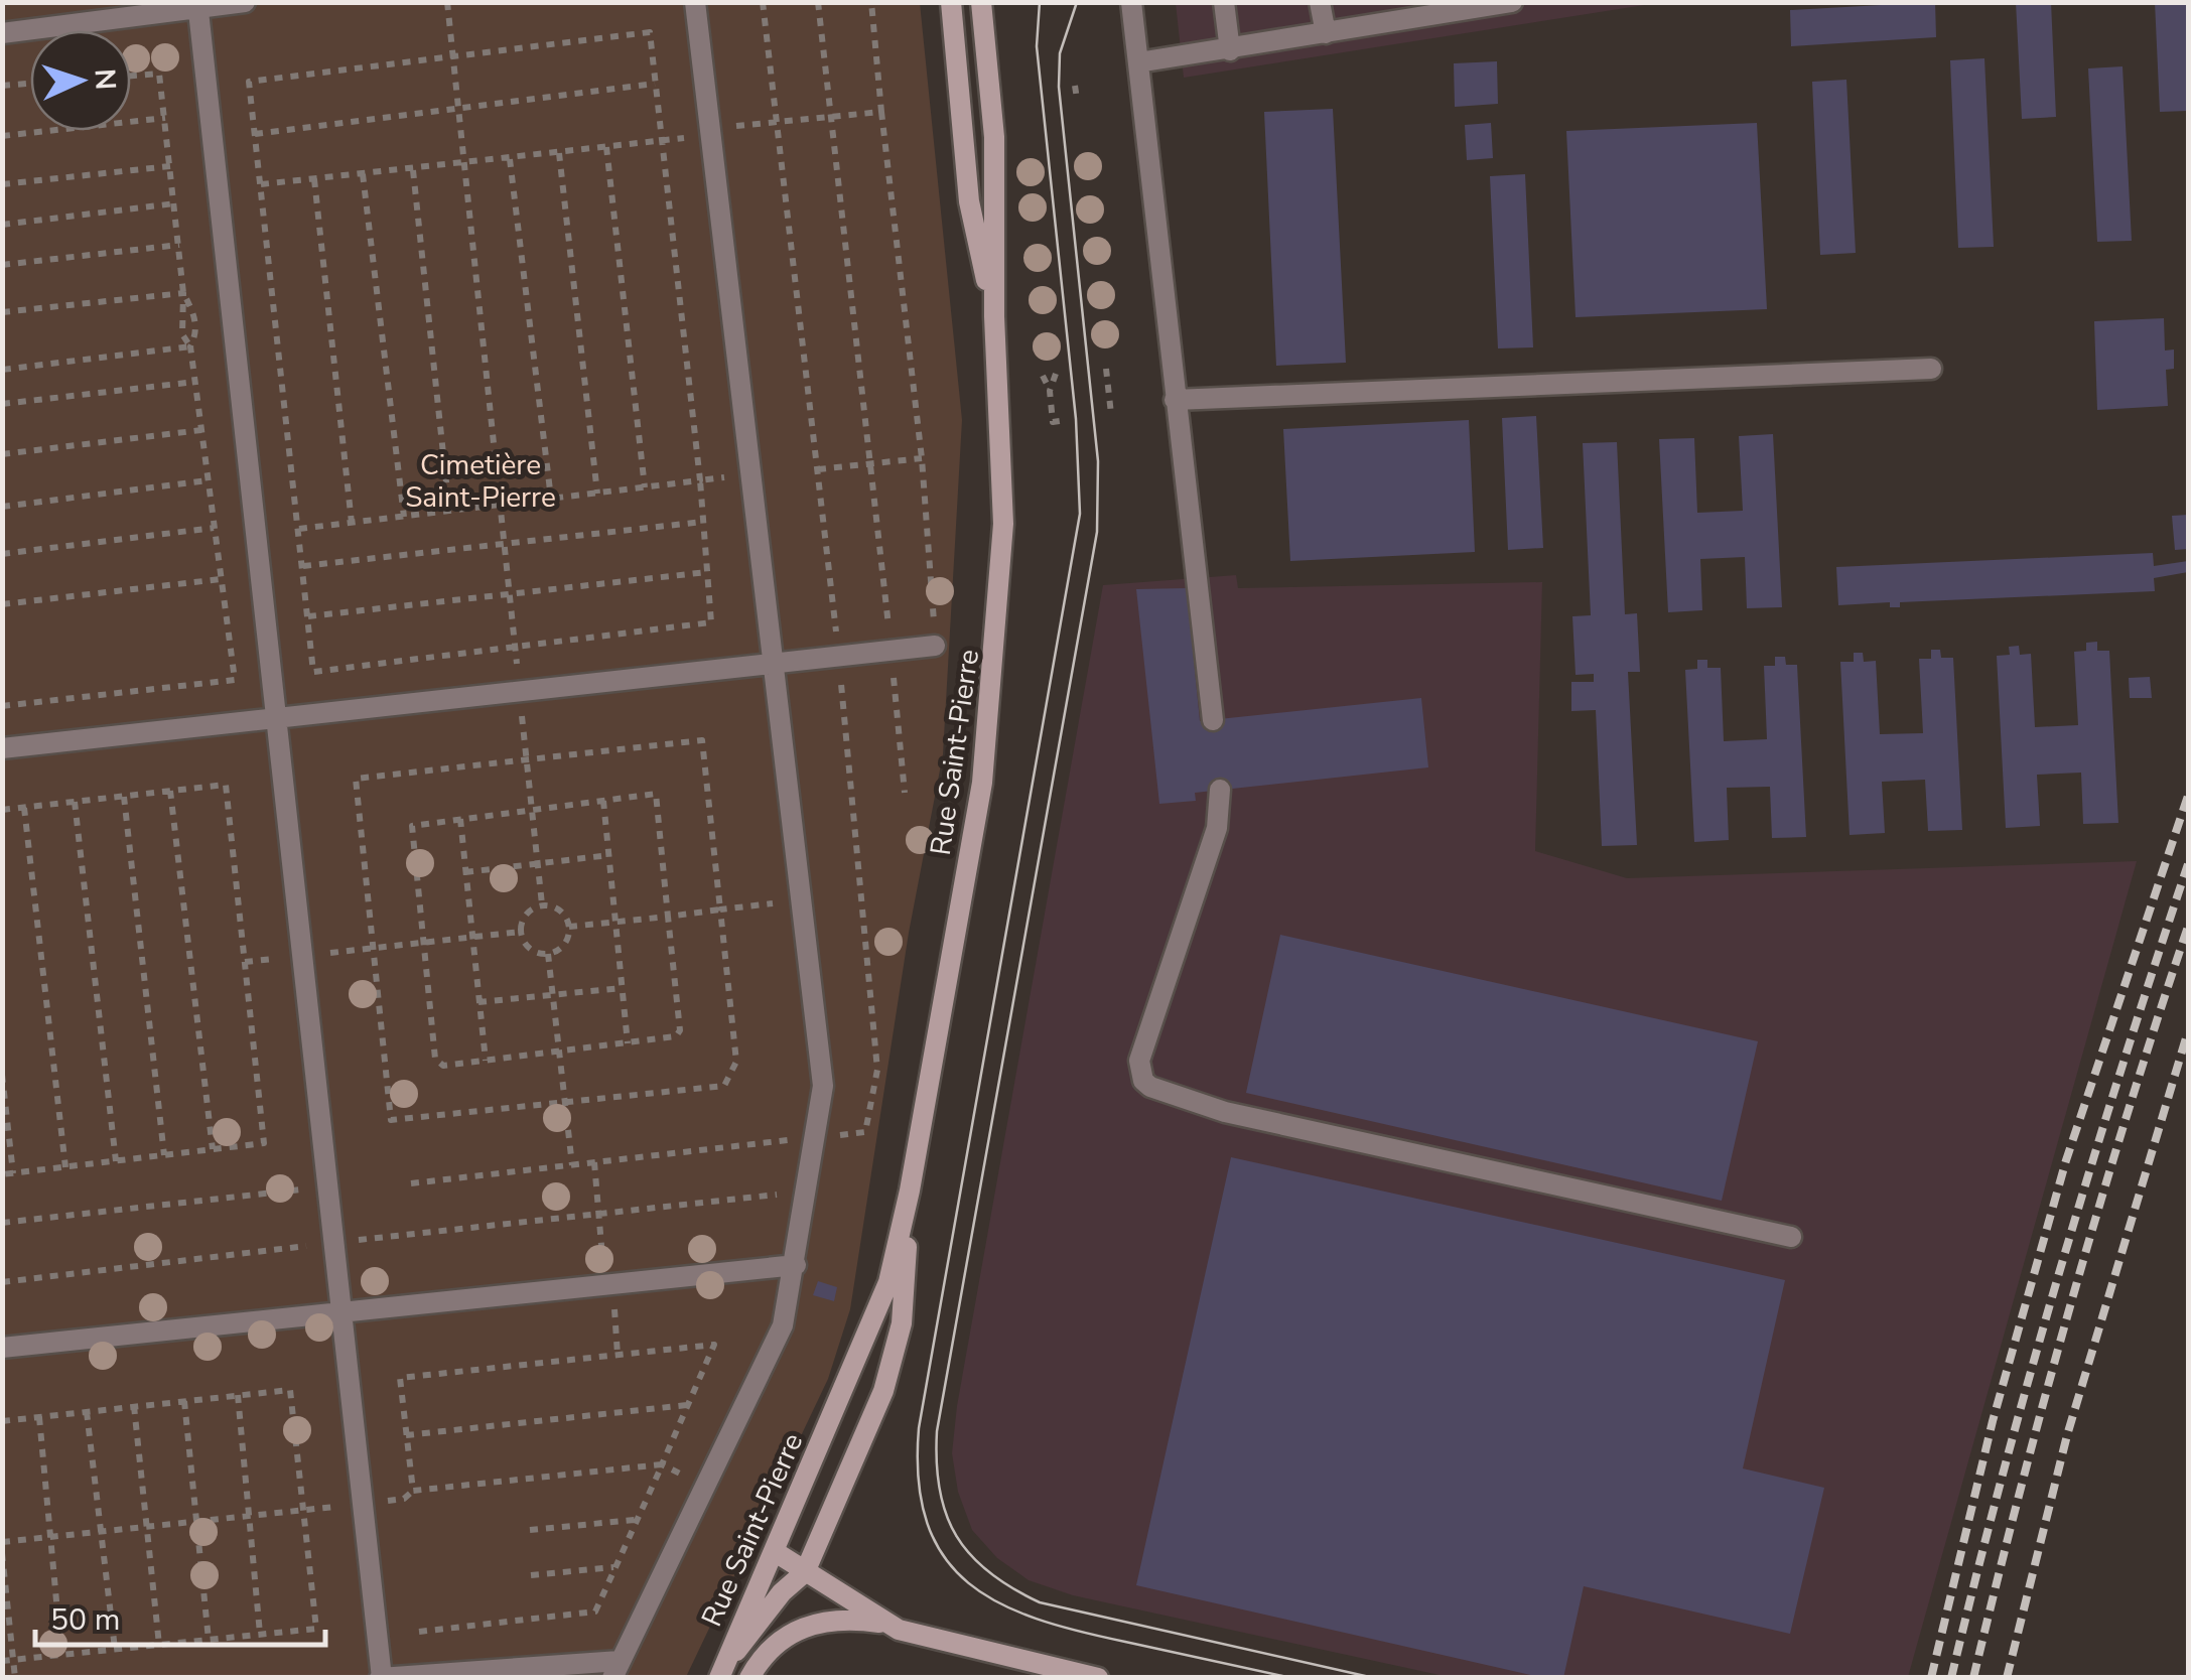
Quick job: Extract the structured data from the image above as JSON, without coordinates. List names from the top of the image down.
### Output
{
  "streets": {
    "main road": ["Rue Saint-Pierre"]
  },
  "parks": ["Cimetière Saint-Pierre"],
  "scale_bar": "50 m",
  "north": "right"
}
